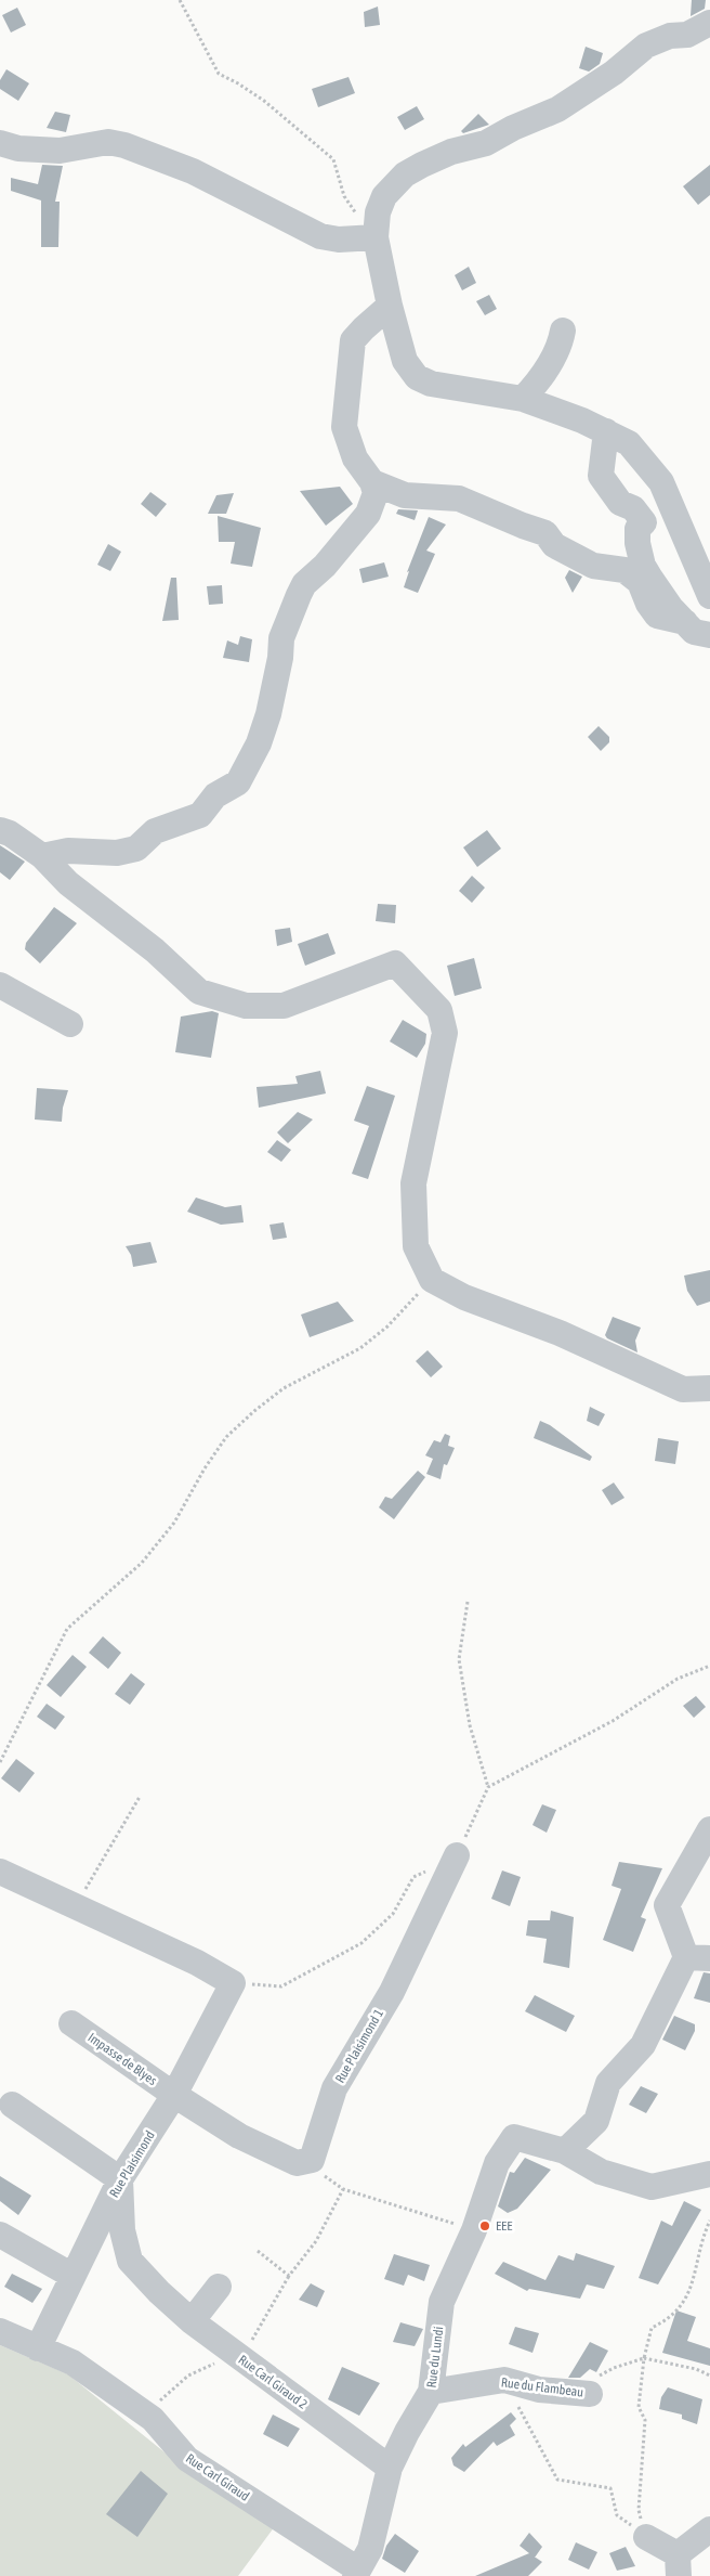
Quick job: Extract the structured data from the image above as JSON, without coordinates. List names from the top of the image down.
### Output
{
  "streets": {
    "street": [
      "Rue Plaisimond 1",
      "Impasse de Blyes",
      "Rue Plaisimond",
      "Rue du Lundi",
      "Rue Carl Giraud 2",
      "Rue du Flambeau",
      "Rue Carl Giraud"
    ]
  },
  "crossings": [
    ["Impasse de Blyes", "Rue Plaisimond"],
    ["Rue Plaisimond", "Rue Carl Giraud 2"],
    ["Rue Plaisimond", "Rue Carl Giraud"],
    ["Rue du Lundi", "Rue Carl Giraud 2"],
    ["Rue du Lundi", "Rue du Flambeau"],
    ["Rue du Lundi", "Rue Carl Giraud"]
  ],
  "places": ["EEE"]
}
